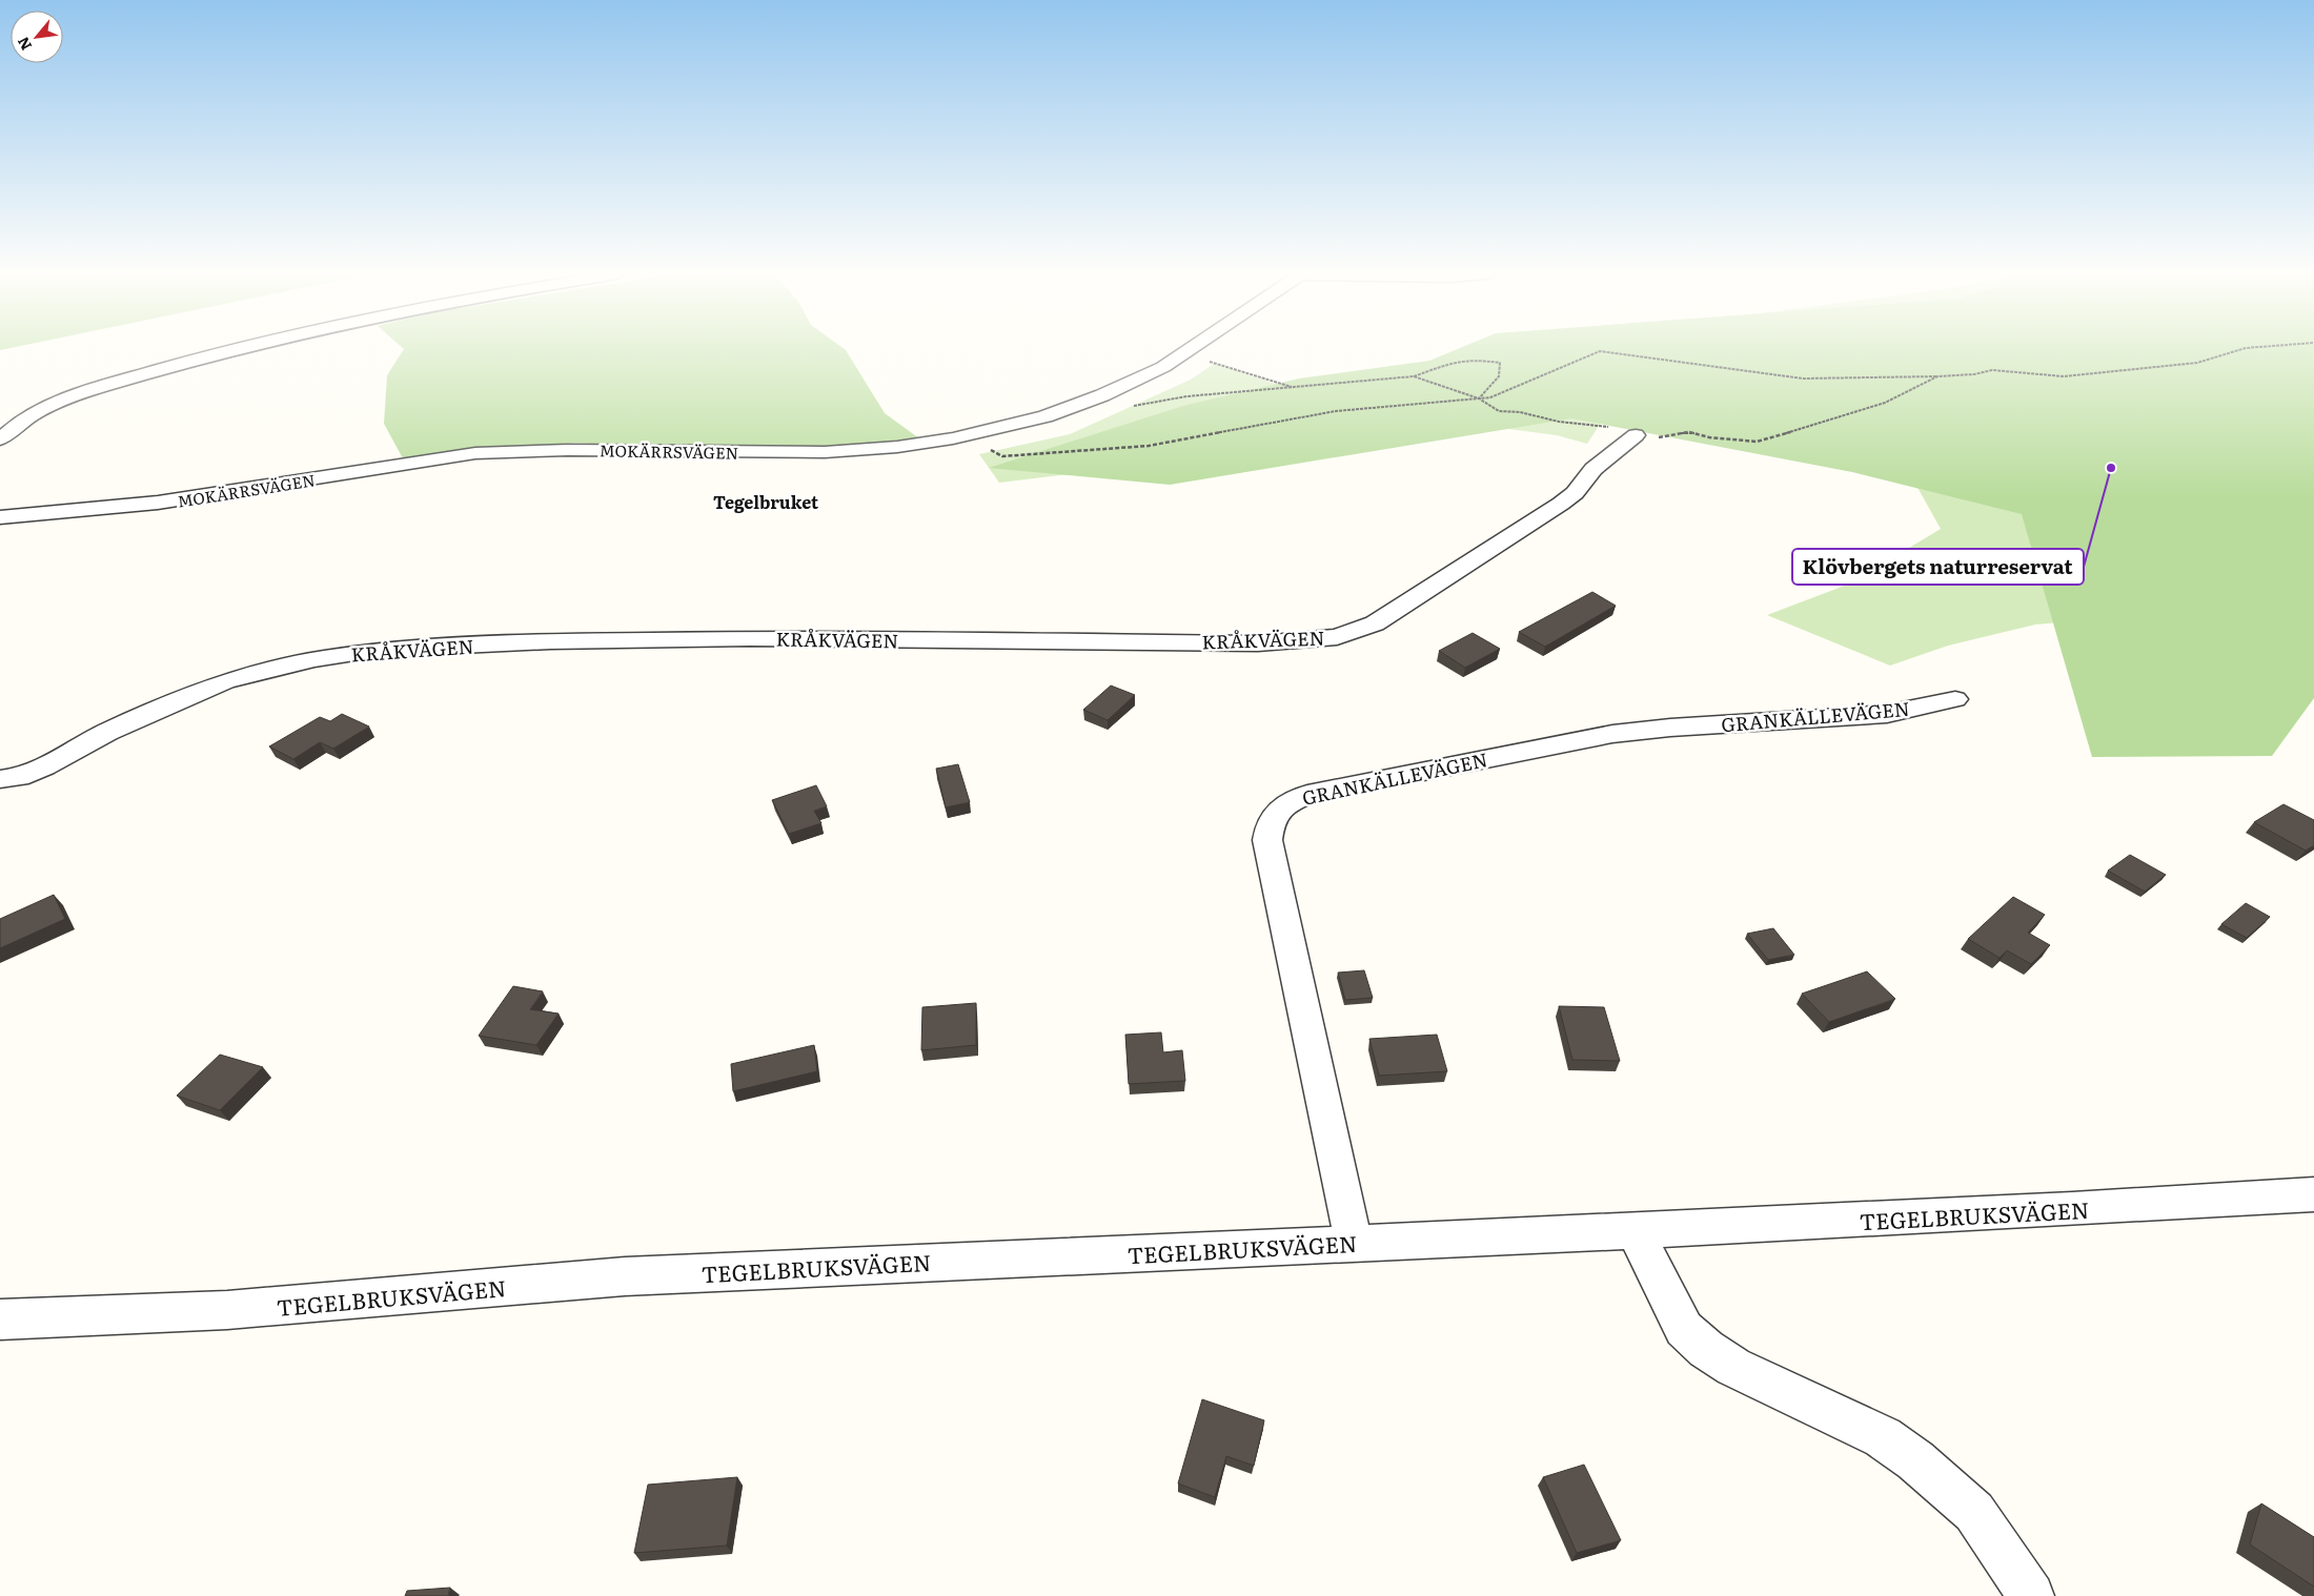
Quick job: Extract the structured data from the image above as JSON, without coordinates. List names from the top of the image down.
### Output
{
  "streets": {
    "street": [
      "MOKÄRRSVÄGEN",
      "KRÅKVÄGEN",
      "GRANKÄLLEVÄGEN",
      "TEGELBRUKSVÄGEN"
    ]
  },
  "crossings": [
    ["GRANKÄLLEVÄGEN", "TEGELBRUKSVÄGEN"]
  ],
  "districts": ["Tegelbruket"],
  "places": ["Klövbergets naturreservat"],
  "north": "bottom left"
}
